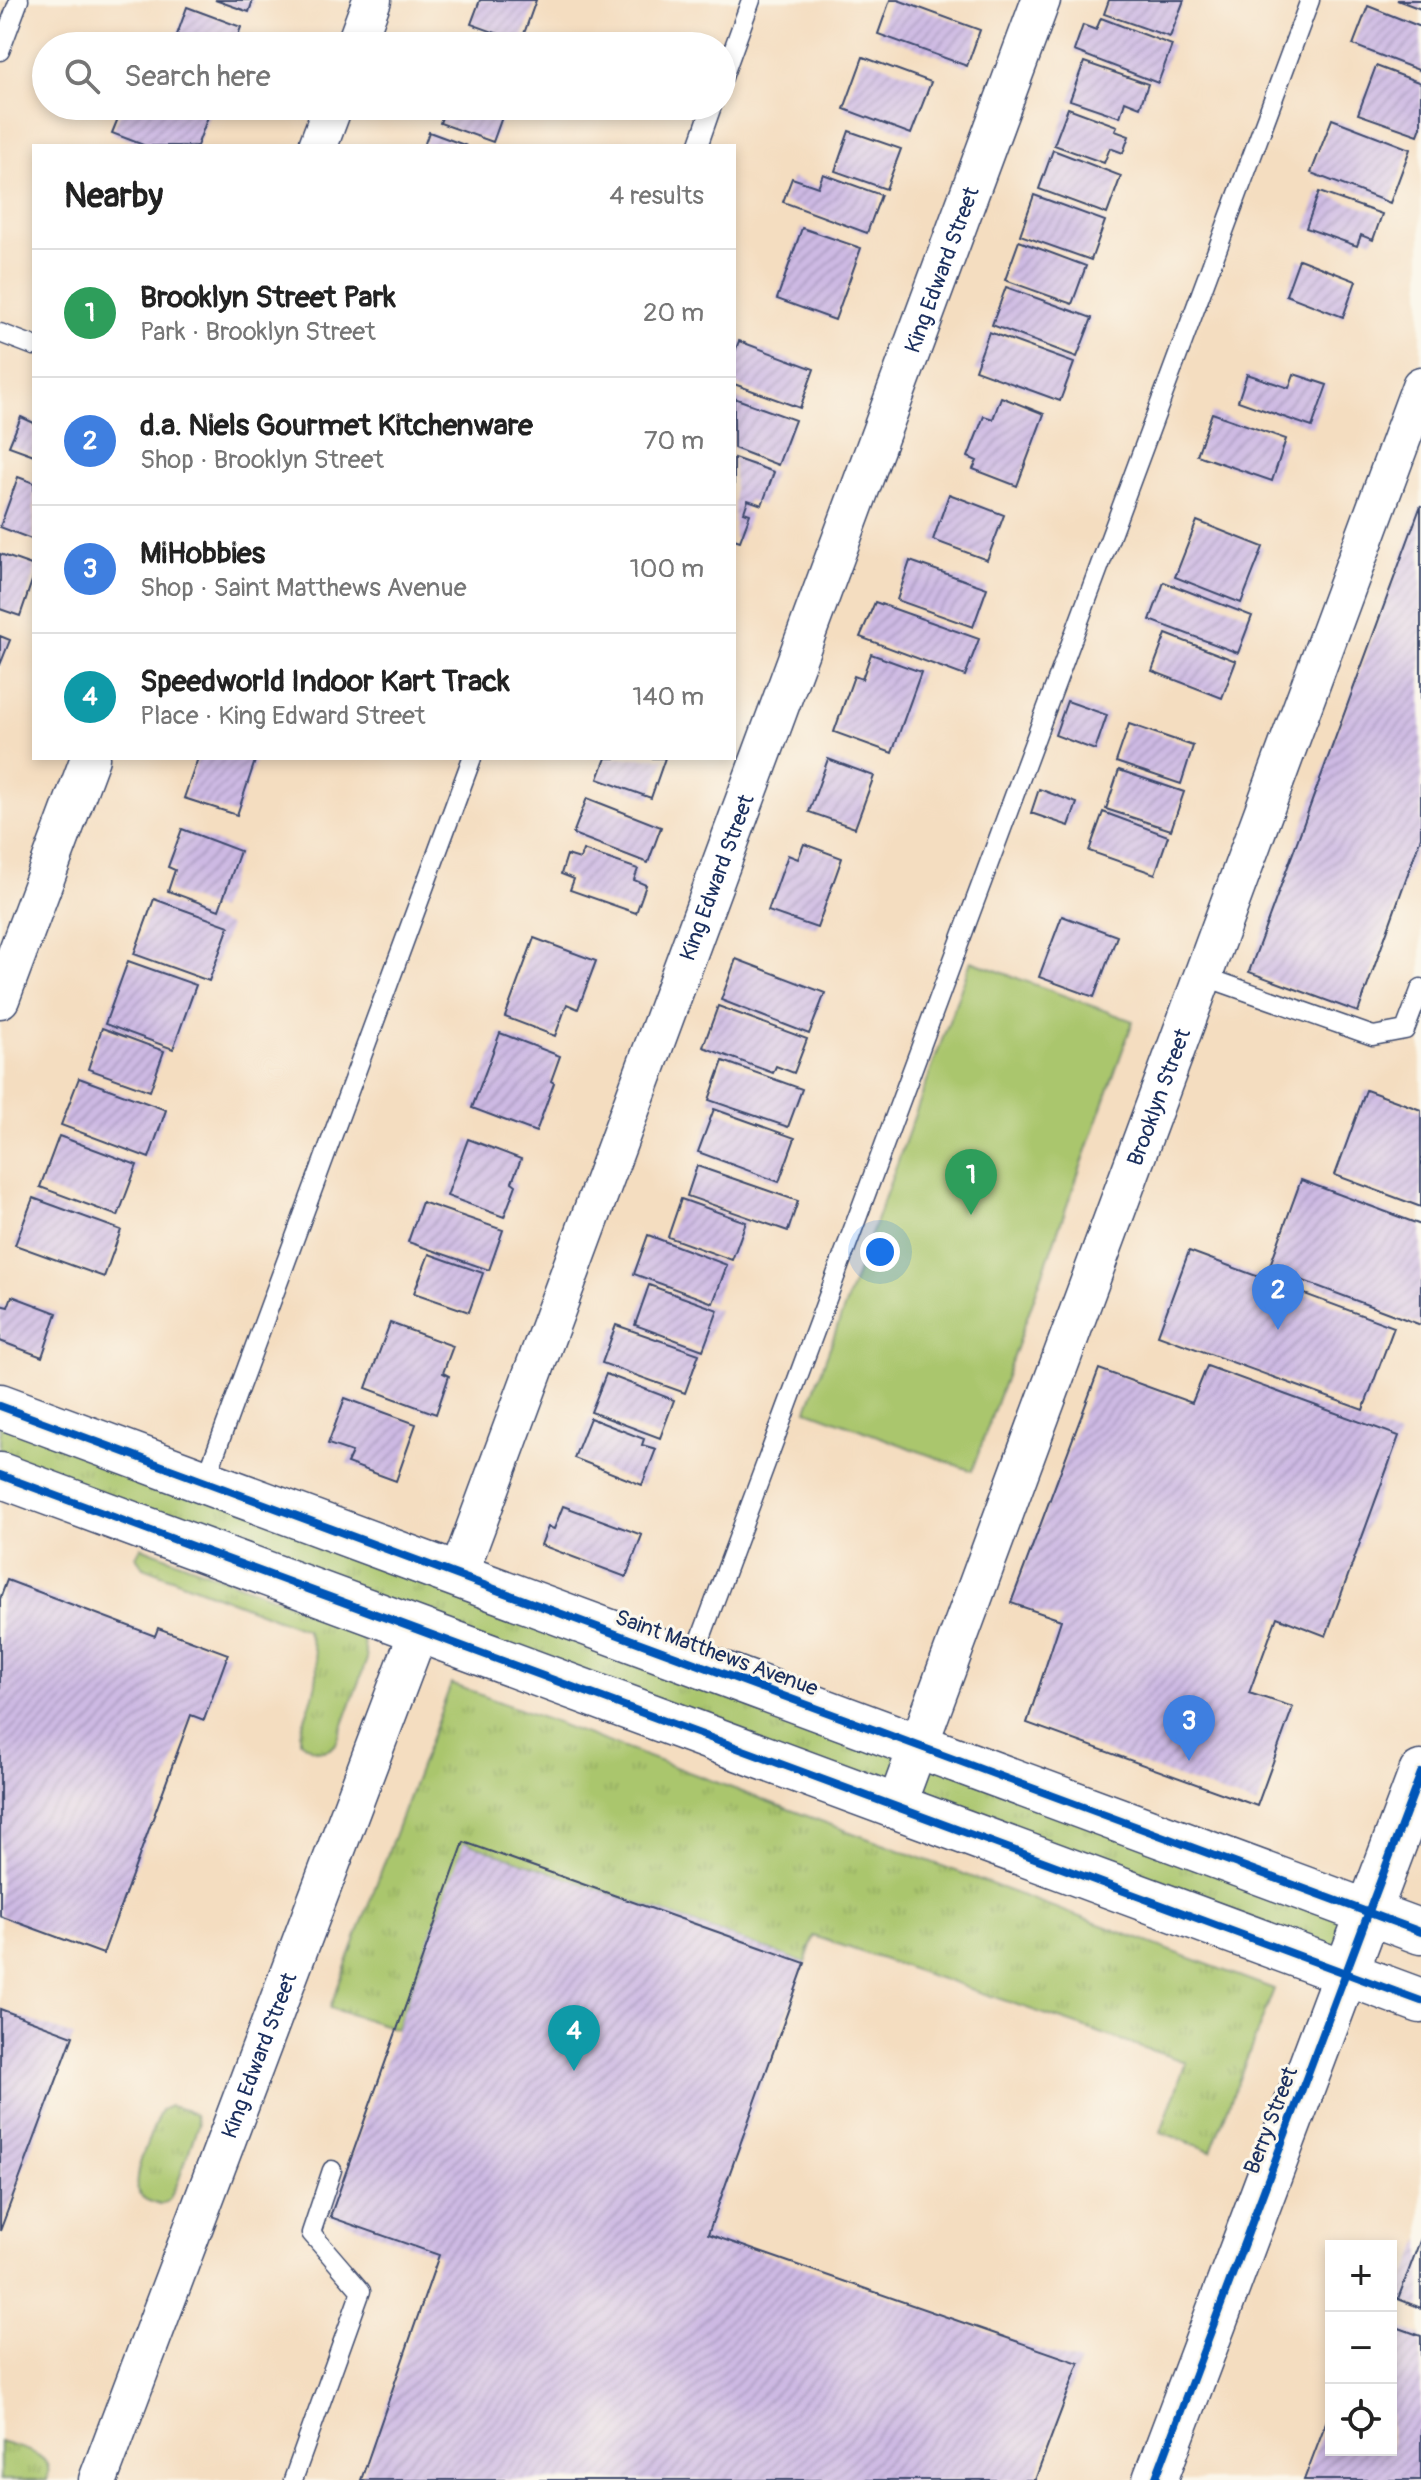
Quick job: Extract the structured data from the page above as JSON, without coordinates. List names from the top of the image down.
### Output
{
  "streets": {
    "street": [
      "King Edward Street",
      "Brooklyn Street",
      "Saint Matthews Avenue",
      "Berry Street"
    ]
  },
  "crossings": [
    ["King Edward Street", "Saint Matthews Avenue"],
    ["Brooklyn Street", "Saint Matthews Avenue"],
    ["Saint Matthews Avenue", "Berry Street"]
  ],
  "page": {
    "search": "Search here",
    "heading": ["Nearby", "4 results"],
    "list": [
      {
        "mark": "1",
        "name": "Brooklyn Street Park",
        "note": "Park · Brooklyn Street",
        "value": "20 m"
      },
      {
        "mark": "2",
        "name": "d.a. Niels Gourmet Kitchenware",
        "note": "Shop · Brooklyn Street",
        "value": "70 m"
      },
      {
        "mark": "3",
        "name": "MiHobbies",
        "note": "Shop · Saint Matthews Avenue",
        "value": "100 m"
      },
      {
        "mark": "4",
        "name": "Speedworld Indoor Kart Track",
        "note": "Place · King Edward Street",
        "value": "140 m"
      }
    ],
    "pins": [
      "1",
      "2",
      "3",
      "4"
    ],
    "map_buttons": ["+", "−"]
  }
}
